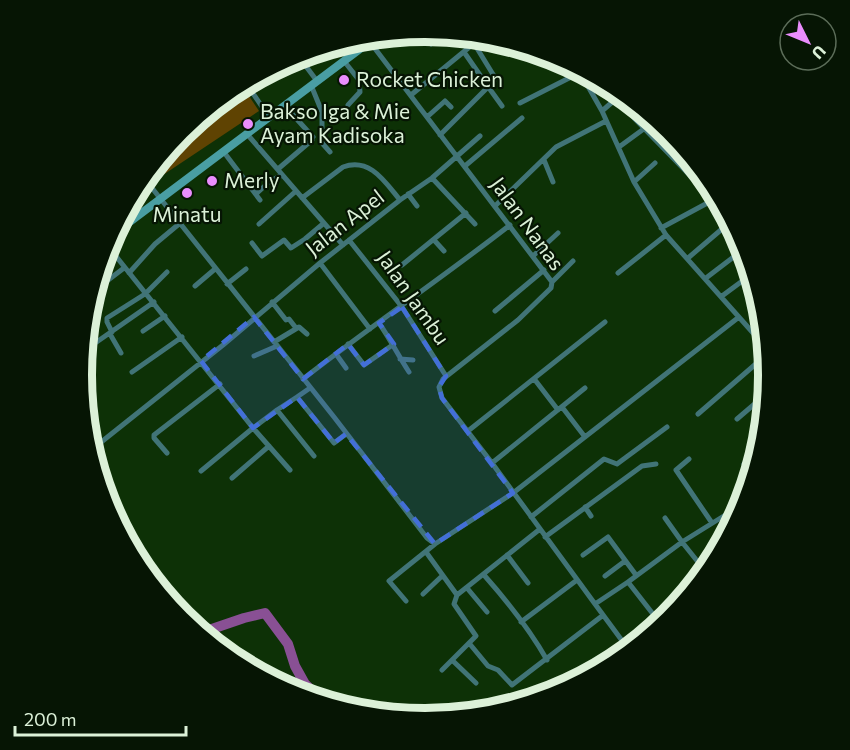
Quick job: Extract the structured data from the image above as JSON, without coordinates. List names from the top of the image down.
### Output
{
  "streets": {
    "street": ["Jalan Apel", "Jalan Nanas", "Jalan Jambu"]
  },
  "crossings": [
    ["Jalan Apel", "Jalan Nanas"],
    ["Jalan Apel", "Jalan Jambu"],
    ["Jalan Nanas", "Jalan Jambu"]
  ],
  "places": [
    "Rocket Chicken",
    "Bakso Iga & Mie Ayam Kadisoka",
    "Merly",
    "Minatu"
  ],
  "scale_bar": "200 m",
  "north": "bottom right"
}
